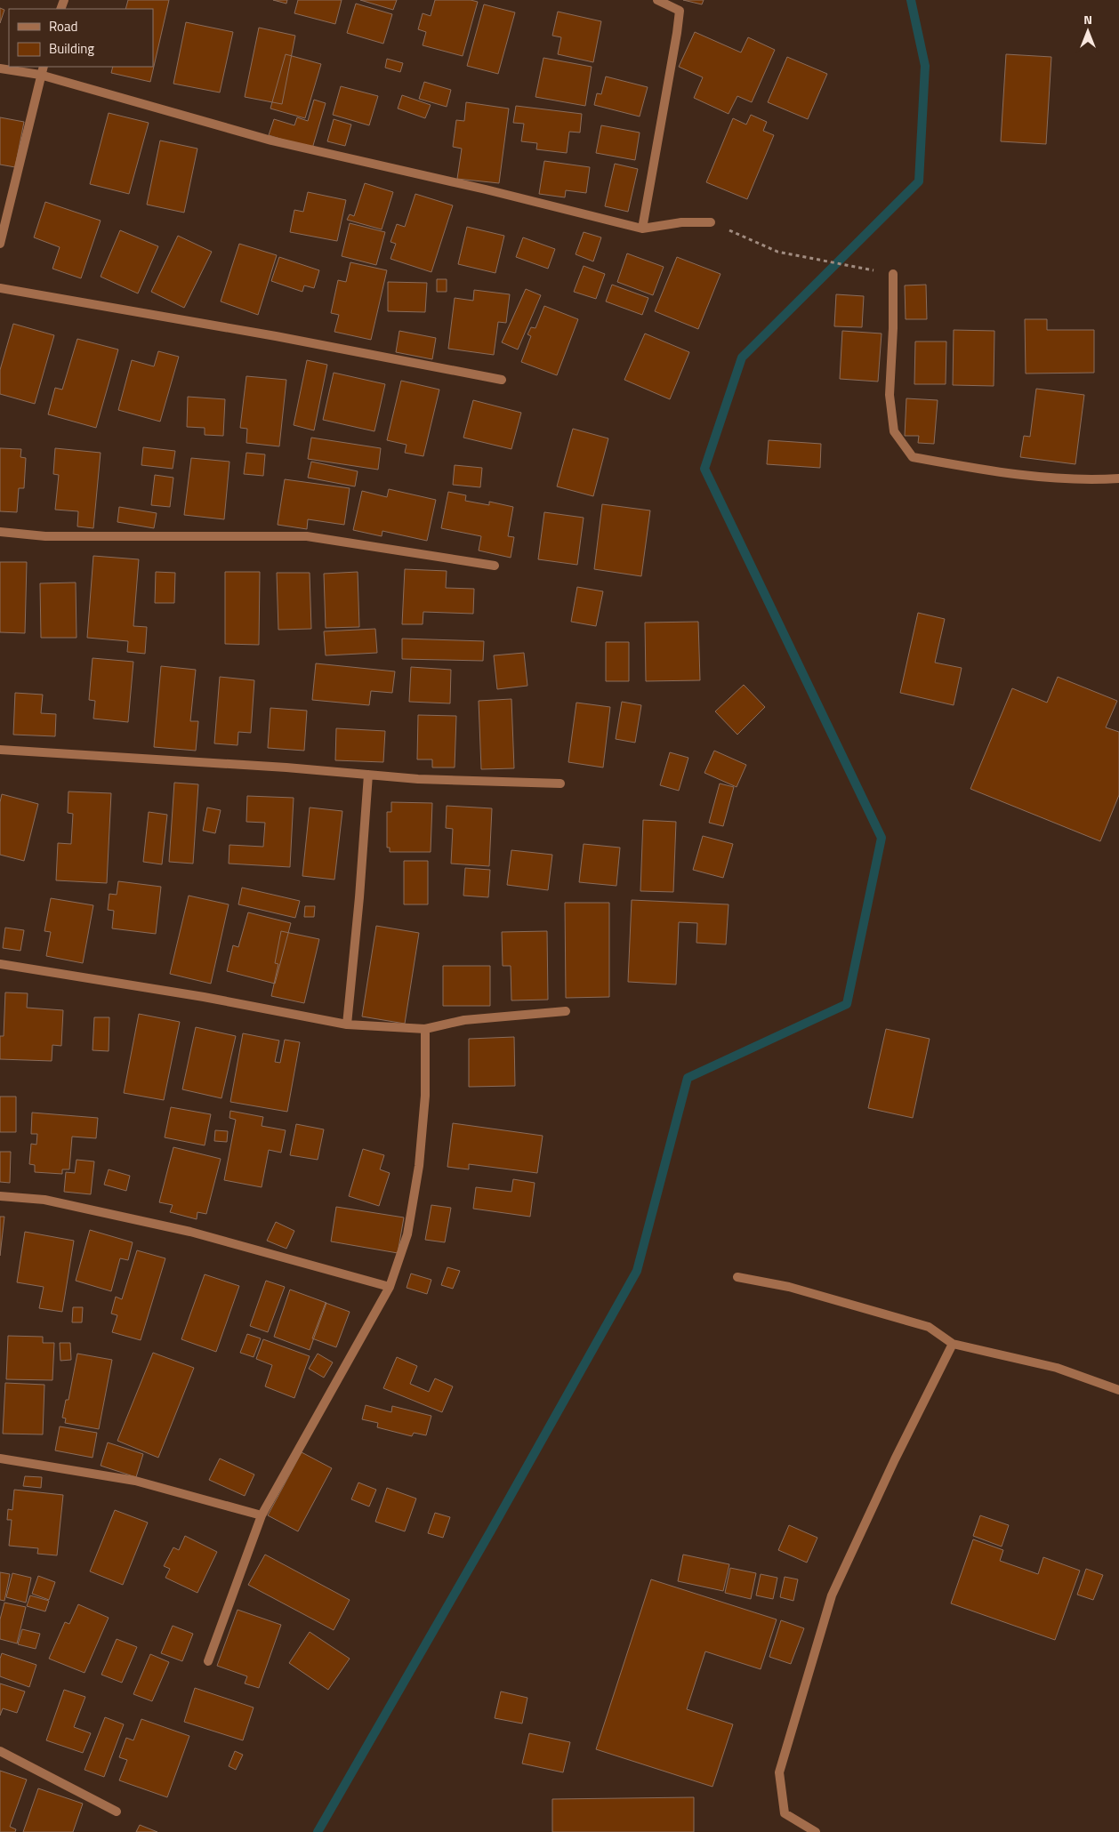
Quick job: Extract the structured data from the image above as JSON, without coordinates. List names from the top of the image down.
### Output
{
  "legend": ["Road", "Building"],
  "north": "top"
}
